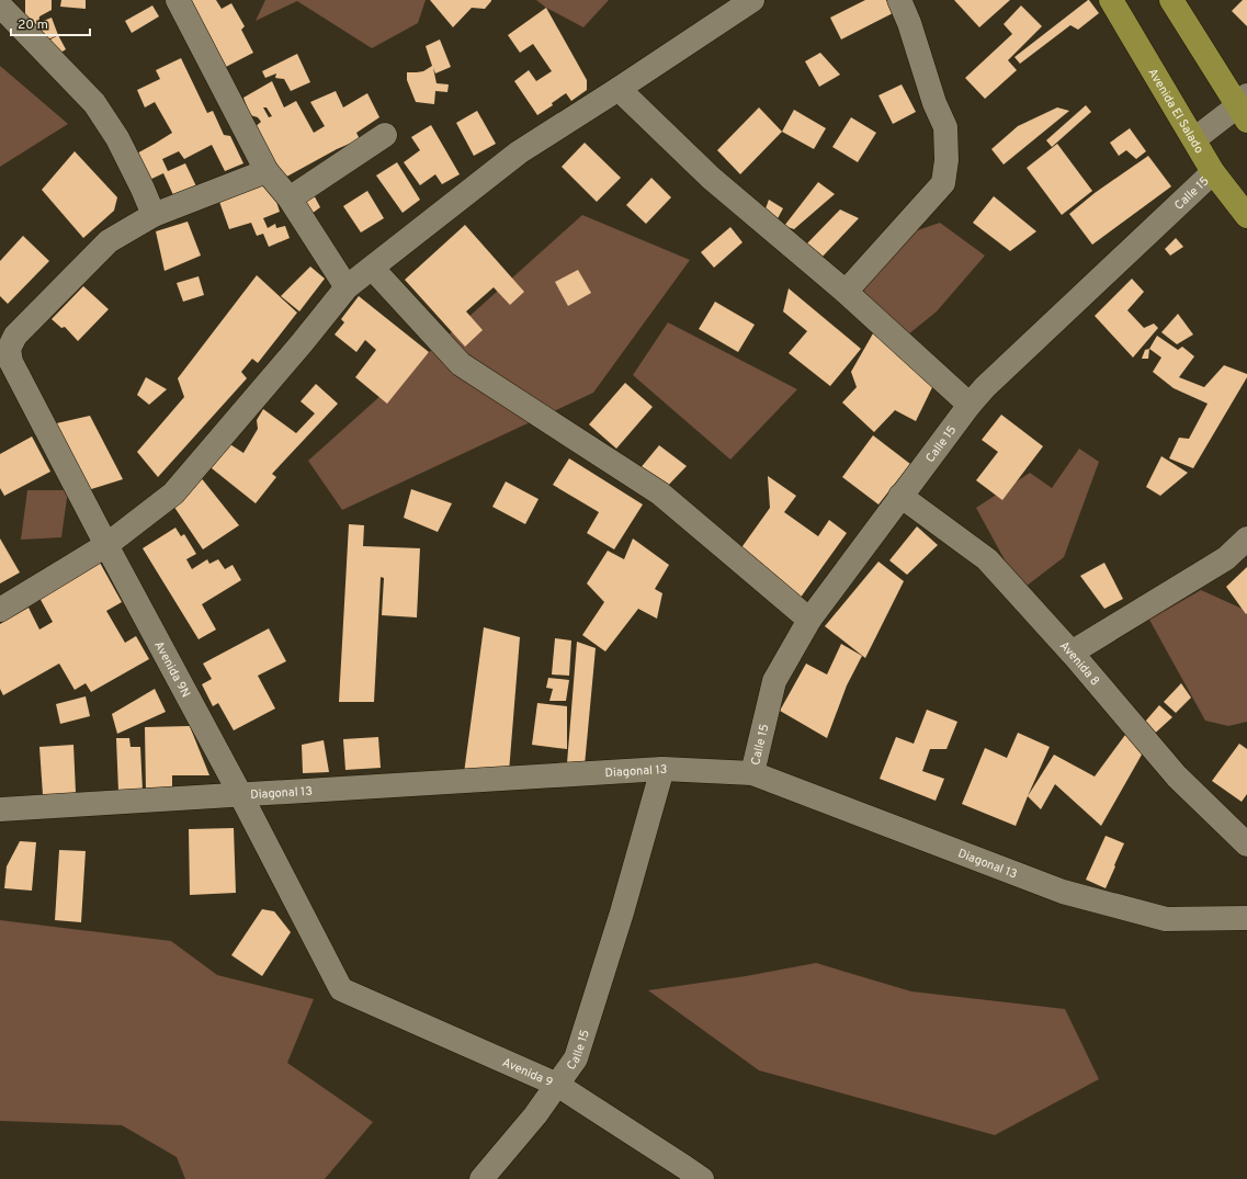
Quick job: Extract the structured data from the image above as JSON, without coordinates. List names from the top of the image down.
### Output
{
  "streets": {
    "main road": ["Avenida El Salado"],
    "street": [
      "Calle 15",
      "Avenida 8",
      "Avenida 9N",
      "Diagonal 13",
      "Avenida 9"
    ]
  },
  "crossings": [
    ["Avenida El Salado", "Calle 15"],
    ["Calle 15", "Avenida 8"],
    ["Calle 15", "Diagonal 13"],
    ["Calle 15", "Avenida 9"],
    ["Avenida 9N", "Diagonal 13"],
    ["Avenida 9N", "Avenida 9"]
  ],
  "scale_bar": "20 m"
}
